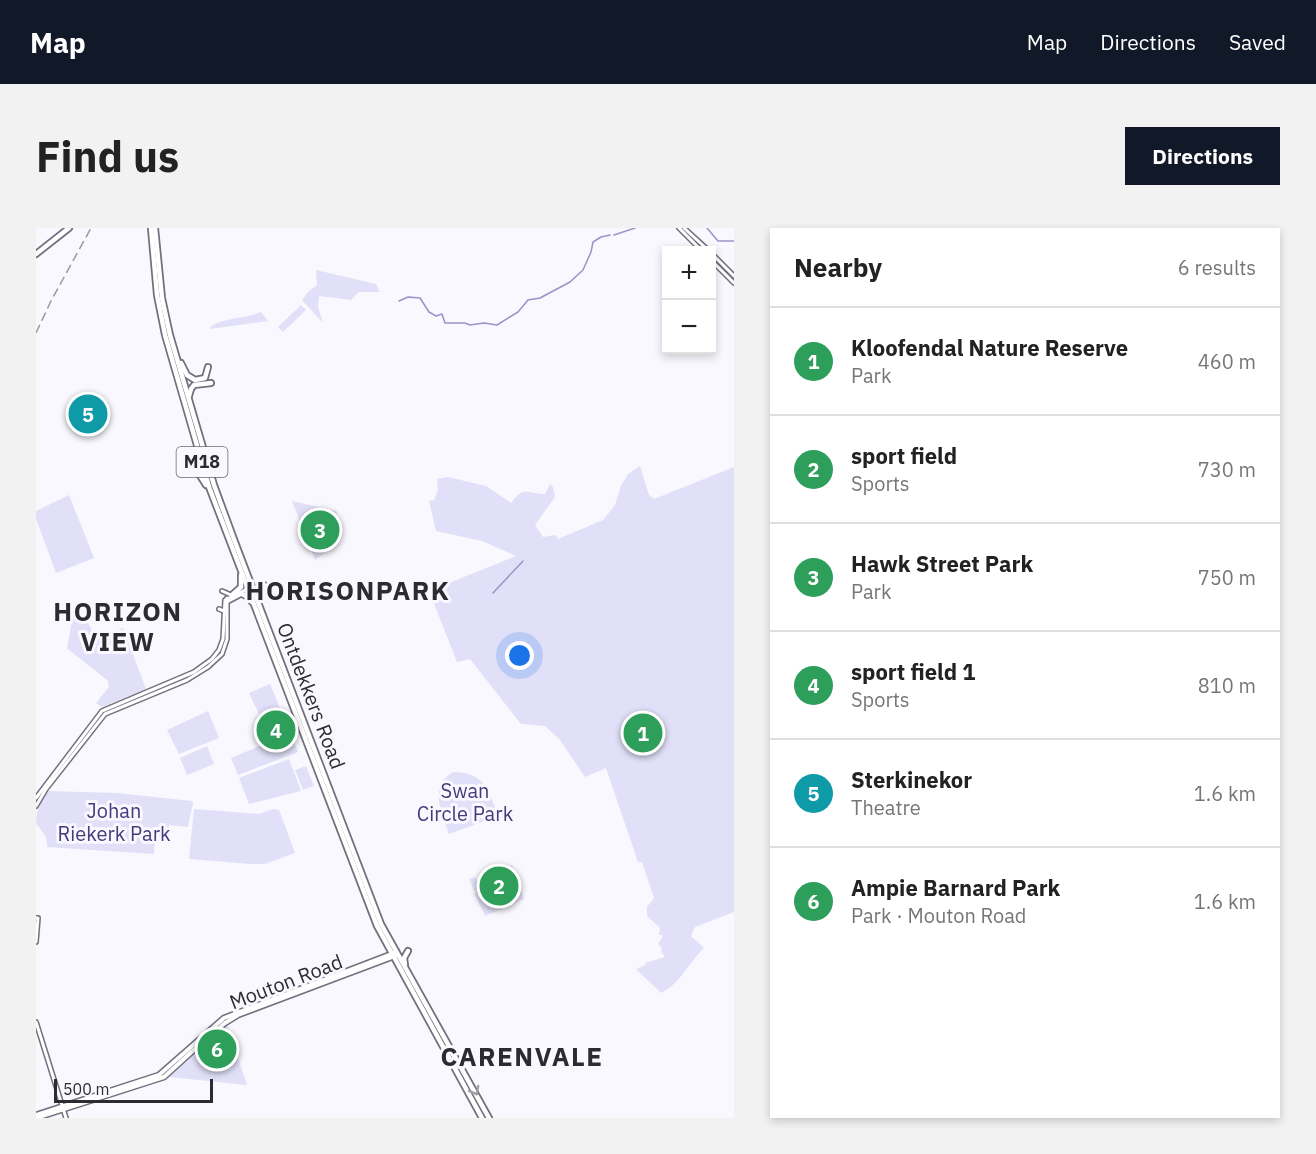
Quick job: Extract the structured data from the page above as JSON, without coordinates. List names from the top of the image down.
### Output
{
  "streets": {
    "main road": ["M18", "Ontdekkers Road", "Mouton Road"]
  },
  "crossings": [
    ["Ontdekkers Road", "Mouton Road"]
  ],
  "districts": ["HORISONPARK", "HORIZON VIEW", "CARENVALE"],
  "parks": ["Swan Circle Park", "Johan Riekerk Park"],
  "scale_bar": "500 m",
  "page": {
    "header": "Map",
    "nav": ["Map", "Directions", "Saved"],
    "buttons": "Directions",
    "title": "Find us",
    "heading": ["Nearby", "6 results"],
    "map_buttons": ["+", "−"],
    "list": [
      {
        "mark": "1",
        "name": "Kloofendal Nature Reserve",
        "note": "Park",
        "value": "460 m"
      },
      {
        "mark": "2",
        "name": "sport field",
        "note": "Sports",
        "value": "730 m"
      },
      {
        "mark": "3",
        "name": "Hawk Street Park",
        "note": "Park",
        "value": "750 m"
      },
      {
        "mark": "4",
        "name": "sport field 1",
        "note": "Sports",
        "value": "810 m"
      },
      {
        "mark": "5",
        "name": "Sterkinekor",
        "note": "Theatre",
        "value": "1.6 km"
      },
      {
        "mark": "6",
        "name": "Ampie Barnard Park",
        "note": "Park · Mouton Road",
        "value": "1.6 km"
      }
    ],
    "pins": [
      "5",
      "3",
      "4",
      "1",
      "2",
      "6"
    ],
    "scale": "500 m"
  }
}
